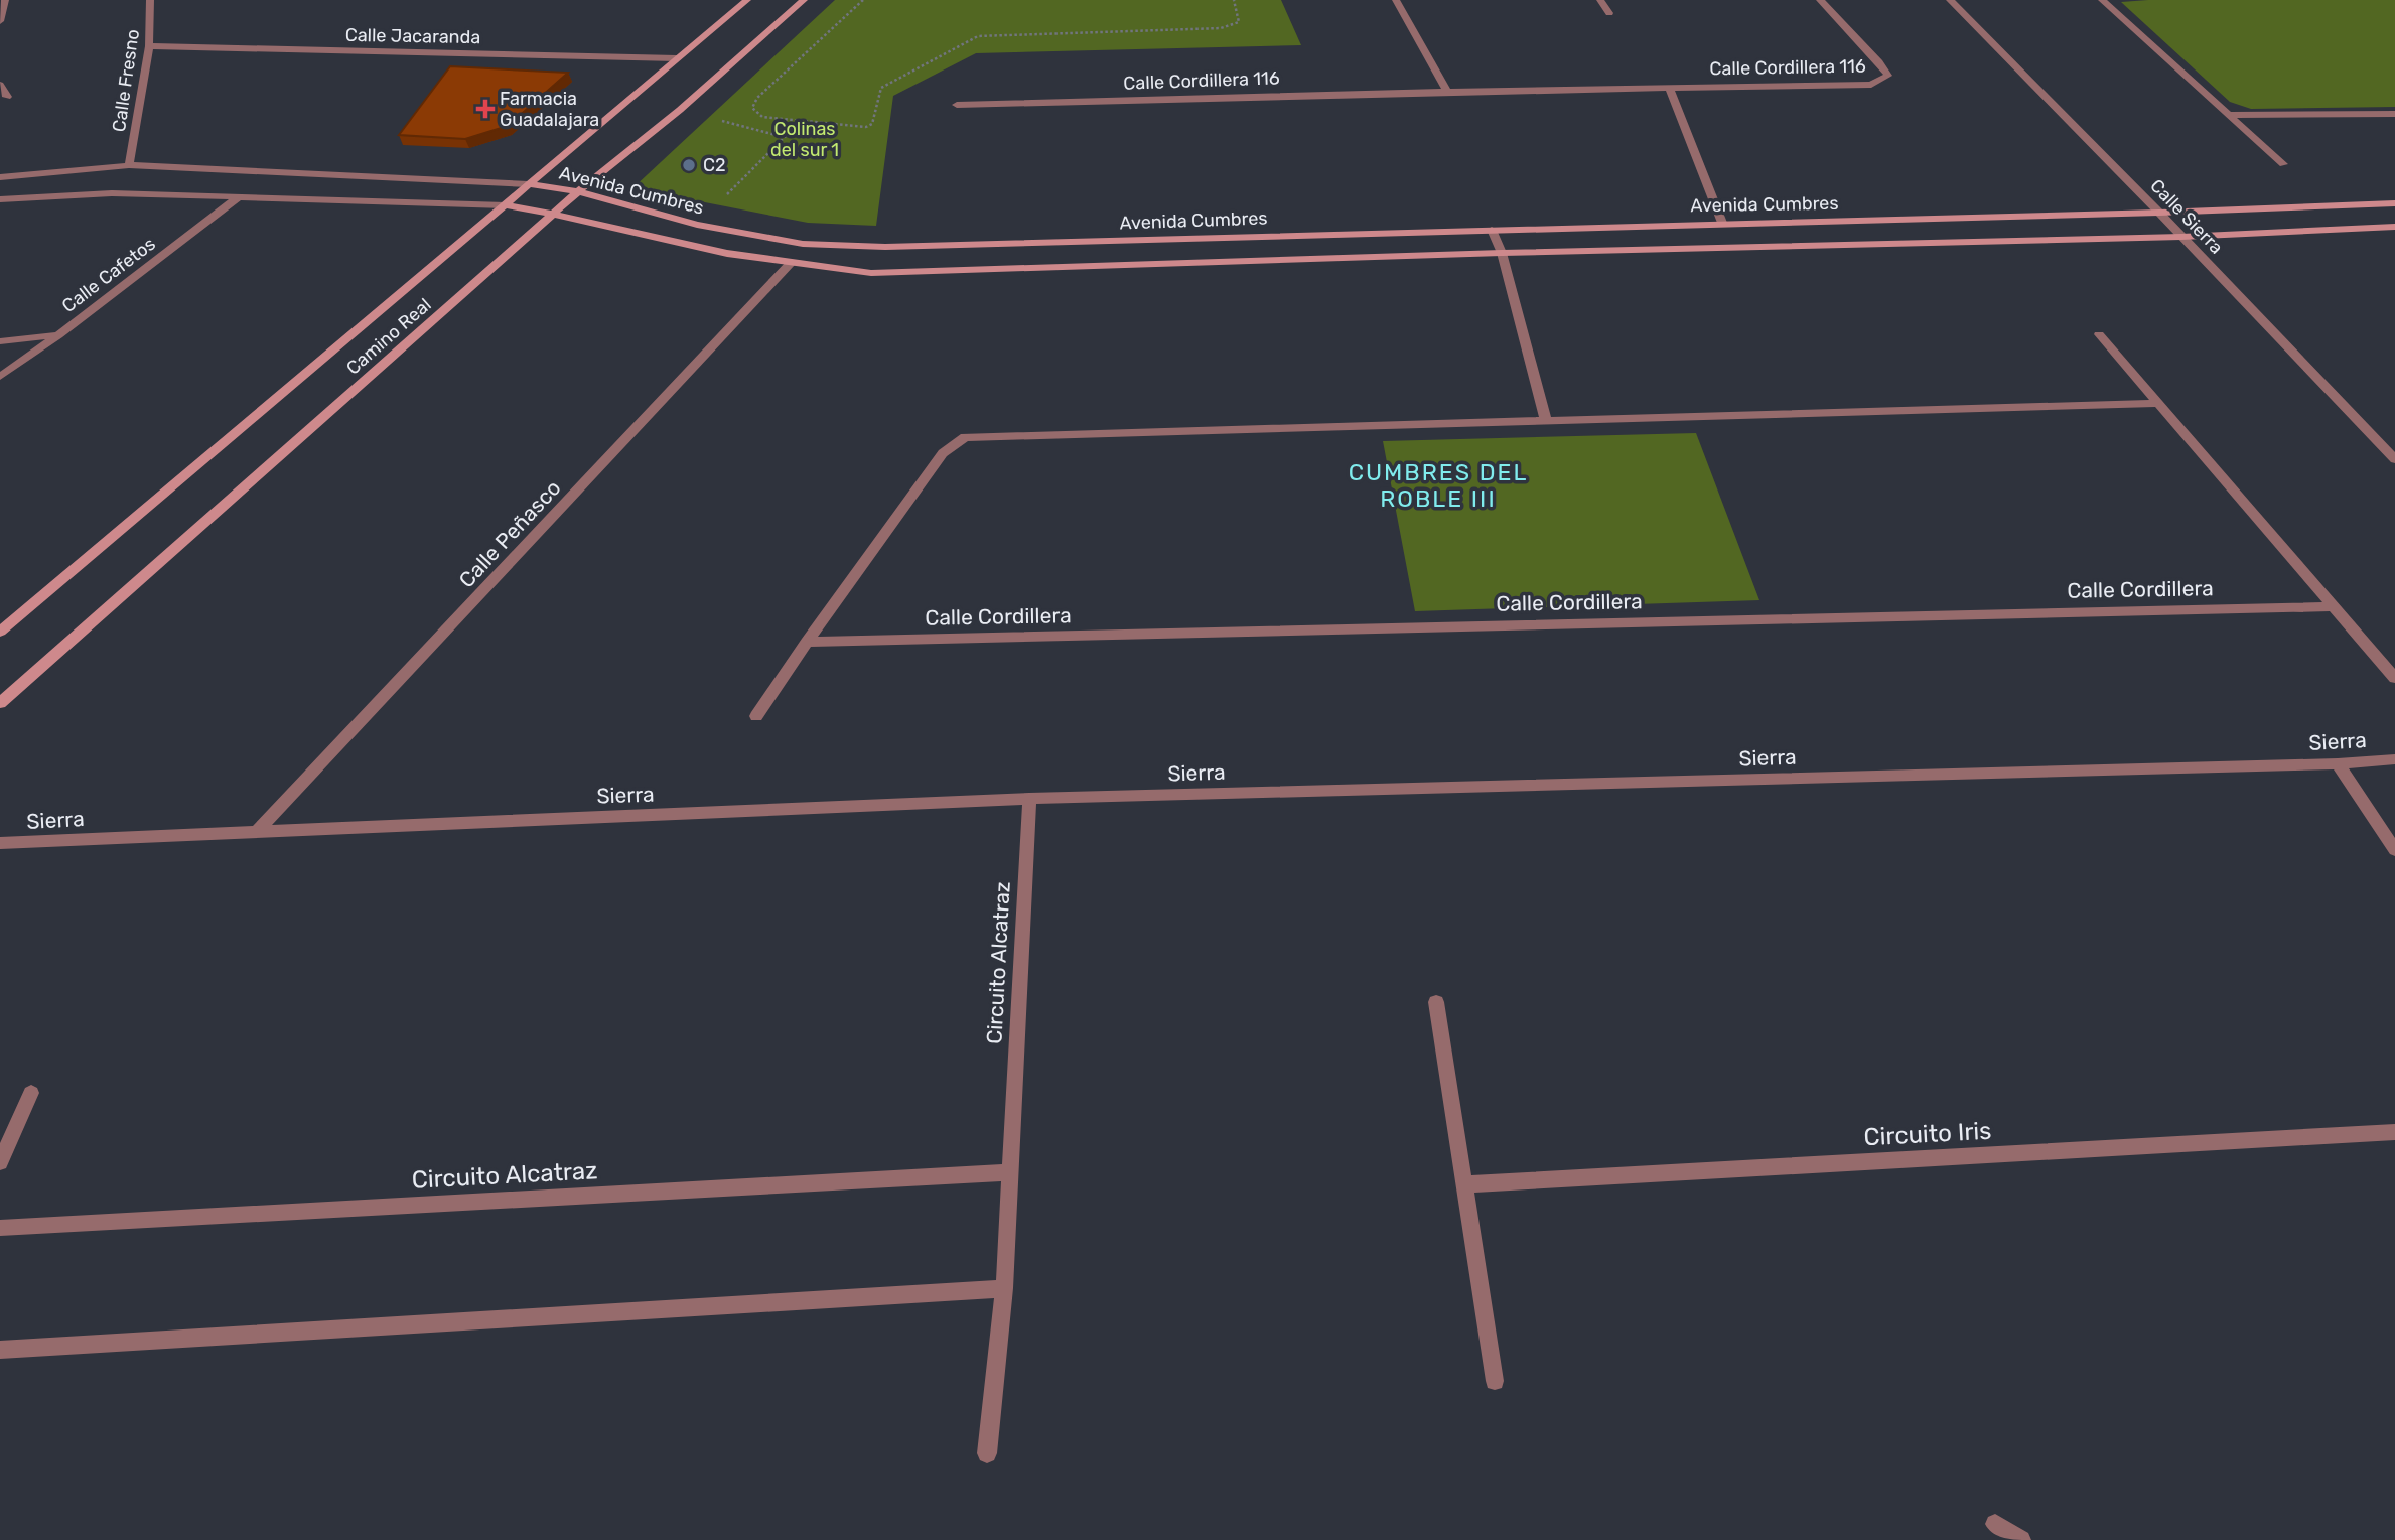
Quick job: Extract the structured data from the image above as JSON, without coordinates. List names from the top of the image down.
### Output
{
  "streets": {
    "street": [
      "Calle Jacaranda",
      "Calle Cordillera 116",
      "Calle Fresno",
      "Avenida Cumbres",
      "Calle Sierra",
      "Calle Cafetos",
      "Camino Real",
      "Calle Peñasco",
      "Calle Cordillera",
      "Sierra",
      "Circuito Alcatraz",
      "Circuito Iris"
    ]
  },
  "crossings": [
    ["Calle Jacaranda", "Calle Fresno"],
    ["Calle Jacaranda", "Camino Real"],
    ["Calle Fresno", "Avenida Cumbres"],
    ["Avenida Cumbres", "Calle Sierra"],
    ["Avenida Cumbres", "Calle Cafetos"],
    ["Avenida Cumbres", "Camino Real"],
    ["Avenida Cumbres", "Calle Peñasco"],
    ["Calle Peñasco", "Sierra"],
    ["Sierra", "Circuito Alcatraz"]
  ],
  "districts": ["CUMBRES DEL ROBLE III"],
  "parks": ["Colinas del sur 1"],
  "places": {
    "health": ["Farmacia Guadalajara"],
    "other": ["C2"]
  }
}
